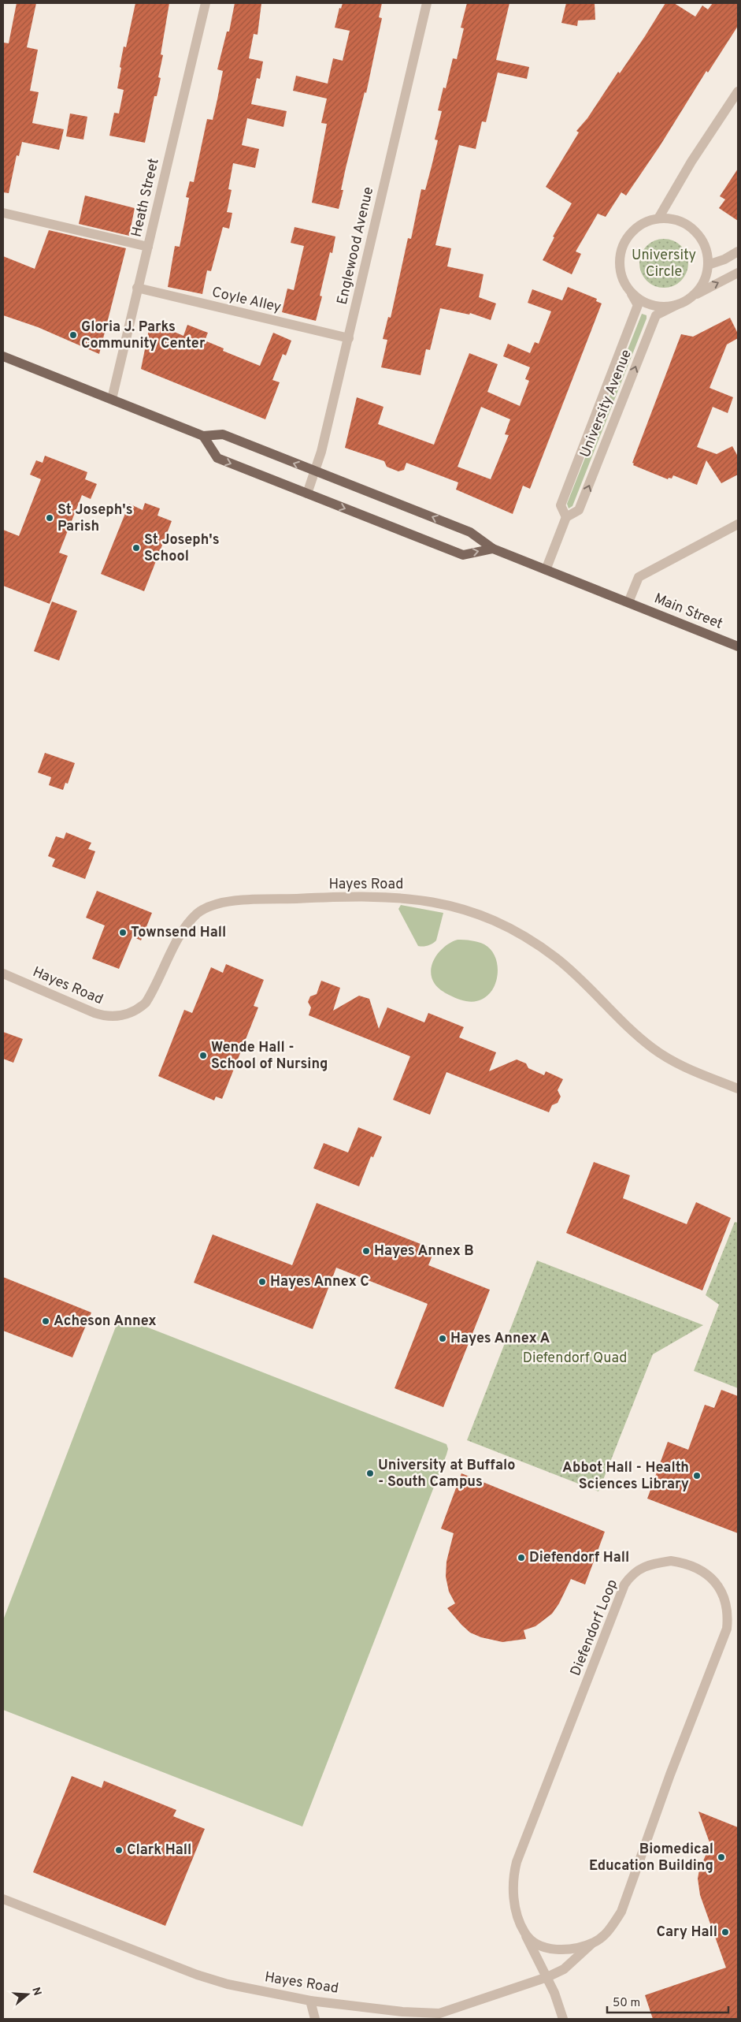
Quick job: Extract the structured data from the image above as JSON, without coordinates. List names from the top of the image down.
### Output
{
  "streets": {
    "main road": ["Main Street"],
    "street": [
      "Heath Street",
      "Englewood Avenue",
      "Coyle Alley",
      "University Avenue",
      "Hayes Road",
      "Diefendorf Loop"
    ]
  },
  "crossings": [
    ["Heath Street", "Coyle Alley"],
    ["Englewood Avenue", "Coyle Alley"],
    ["Englewood Avenue", "Main Street"],
    ["University Avenue", "Main Street"],
    ["Hayes Road", "Diefendorf Loop"]
  ],
  "parks": ["University Circle", "Diefendorf Quad"],
  "places": [
    "Gloria J. Parks Community Center",
    "St Joseph's Parish",
    "St Joseph's School",
    "Townsend Hall",
    "Wende Hall - School of Nursing",
    "Hayes Annex B",
    "Hayes Annex C",
    "Acheson Annex",
    "Hayes Annex A",
    "University at Buffalo - South Campus",
    "Abbot Hall - Health Sciences Library",
    "Diefendorf Hall",
    "Clark Hall",
    "Biomedical Education Building",
    "Cary Hall"
  ],
  "scale_bar": "50 m",
  "north": "right"
}
